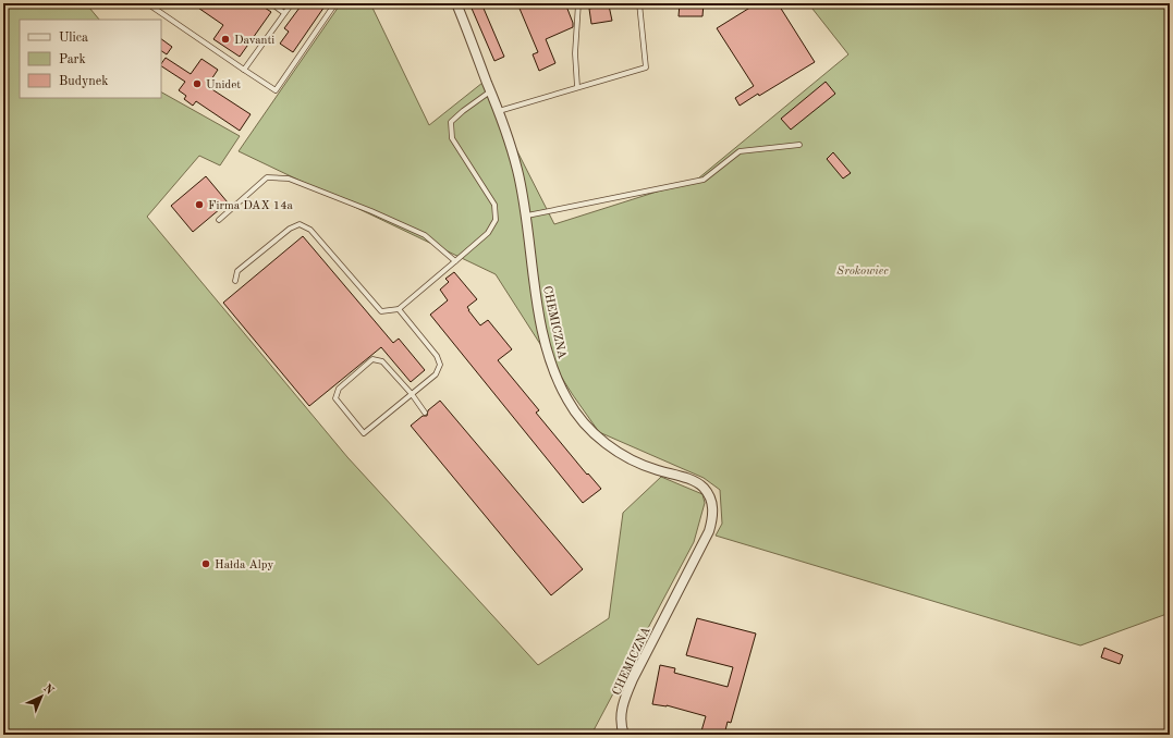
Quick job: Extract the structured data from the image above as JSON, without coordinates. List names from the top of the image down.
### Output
{
  "streets": {
    "street": ["CHEMICZNA"]
  },
  "parks": ["Srokowiec"],
  "places": [
    "Davanti",
    "Unidet",
    "Firma DAX 14a",
    "Hałda Alpy"
  ],
  "legend": ["Ulica", "Park", "Budynek"],
  "north": "top right"
}
